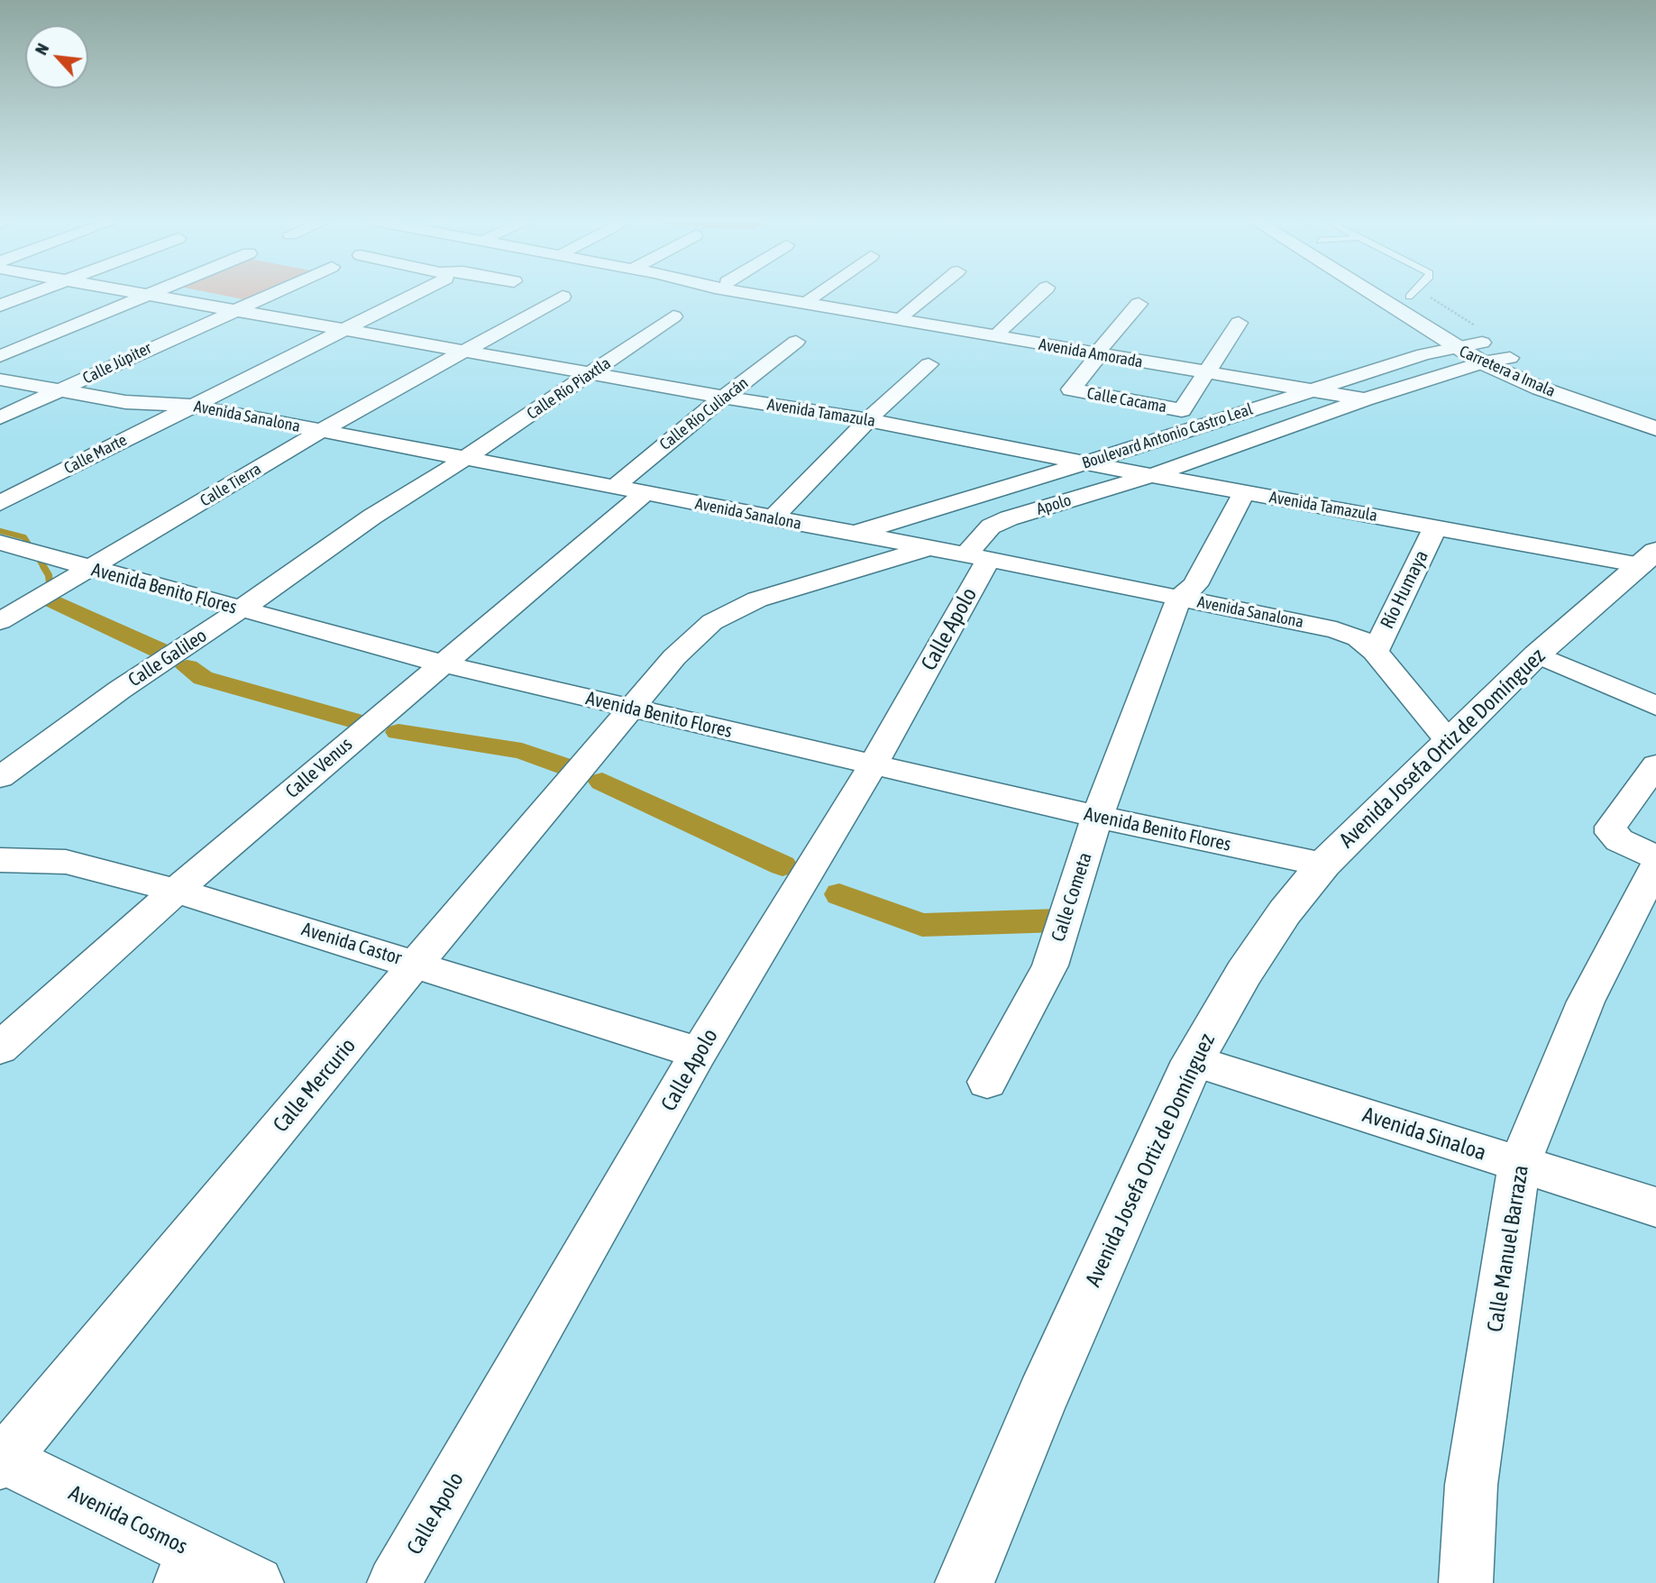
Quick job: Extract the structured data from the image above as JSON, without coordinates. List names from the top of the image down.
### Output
{
  "streets": {
    "main road": ["Carretera a Imala", "Avenida Josefa Ortiz de Domínguez"],
    "street": [
      "Avenida Amorada",
      "Calle Júpiter",
      "Calle Río Piaxtla",
      "Calle Cacama",
      "Avenida Tamazula",
      "Calle Río Culiacán",
      "Avenida Sanalona",
      "Boulevard Antonio Castro Leal",
      "Calle Marte",
      "Calle Tierra",
      "Apolo",
      "Avenida Benito Flores",
      "Río Humaya",
      "Calle Apolo",
      "Calle Galileo",
      "Calle Venus",
      "Calle Cometa",
      "Avenida Castor",
      "Calle Mercurio",
      "Avenida Sinaloa",
      "Calle Manuel Barraza",
      "Avenida Cosmos"
    ]
  },
  "crossings": [
    ["Avenida Amorada", "Calle Cacama"],
    ["Avenida Amorada", "Boulevard Antonio Castro Leal"],
    ["Calle Júpiter", "Avenida Tamazula"],
    ["Calle Júpiter", "Avenida Sanalona"],
    ["Carretera a Imala", "Boulevard Antonio Castro Leal"],
    ["Calle Río Piaxtla", "Avenida Tamazula"],
    ["Calle Río Piaxtla", "Avenida Sanalona"],
    ["Calle Río Piaxtla", "Calle Galileo"],
    ["Avenida Tamazula", "Calle Río Culiacán"],
    ["Avenida Tamazula", "Boulevard Antonio Castro Leal"],
    ["Avenida Tamazula", "Calle Marte"],
    ["Avenida Tamazula", "Calle Tierra"],
    ["Avenida Tamazula", "Apolo"],
    ["Avenida Tamazula", "Río Humaya"],
    ["Avenida Tamazula", "Avenida Josefa Ortiz de Domínguez"],
    ["Calle Río Culiacán", "Avenida Sanalona"],
    ["Avenida Sanalona", "Boulevard Antonio Castro Leal"],
    ["Avenida Sanalona", "Calle Marte"],
    ["Avenida Sanalona", "Calle Tierra"],
    ["Avenida Sanalona", "Apolo"],
    ["Avenida Sanalona", "Río Humaya"],
    ["Avenida Sanalona", "Calle Apolo"],
    ["Avenida Sanalona", "Calle Galileo"],
    ["Avenida Sanalona", "Avenida Josefa Ortiz de Domínguez"],
    ["Avenida Sanalona", "Calle Venus"],
    ["Avenida Sanalona", "Calle Cometa"],
    ["Avenida Sanalona", "Calle Mercurio"],
    ["Boulevard Antonio Castro Leal", "Apolo"],
    ["Calle Tierra", "Avenida Benito Flores"],
    ["Apolo", "Calle Apolo"],
    ["Avenida Benito Flores", "Calle Apolo"],
    ["Avenida Benito Flores", "Calle Galileo"],
    ["Avenida Benito Flores", "Avenida Josefa Ortiz de Domínguez"],
    ["Avenida Benito Flores", "Calle Venus"],
    ["Avenida Benito Flores", "Calle Cometa"],
    ["Avenida Benito Flores", "Calle Mercurio"],
    ["Calle Apolo", "Avenida Castor"],
    ["Avenida Josefa Ortiz de Domínguez", "Avenida Sinaloa"],
    ["Calle Venus", "Avenida Castor"],
    ["Avenida Castor", "Calle Mercurio"],
    ["Calle Mercurio", "Avenida Cosmos"],
    ["Avenida Sinaloa", "Calle Manuel Barraza"]
  ],
  "north": "top left"
}
